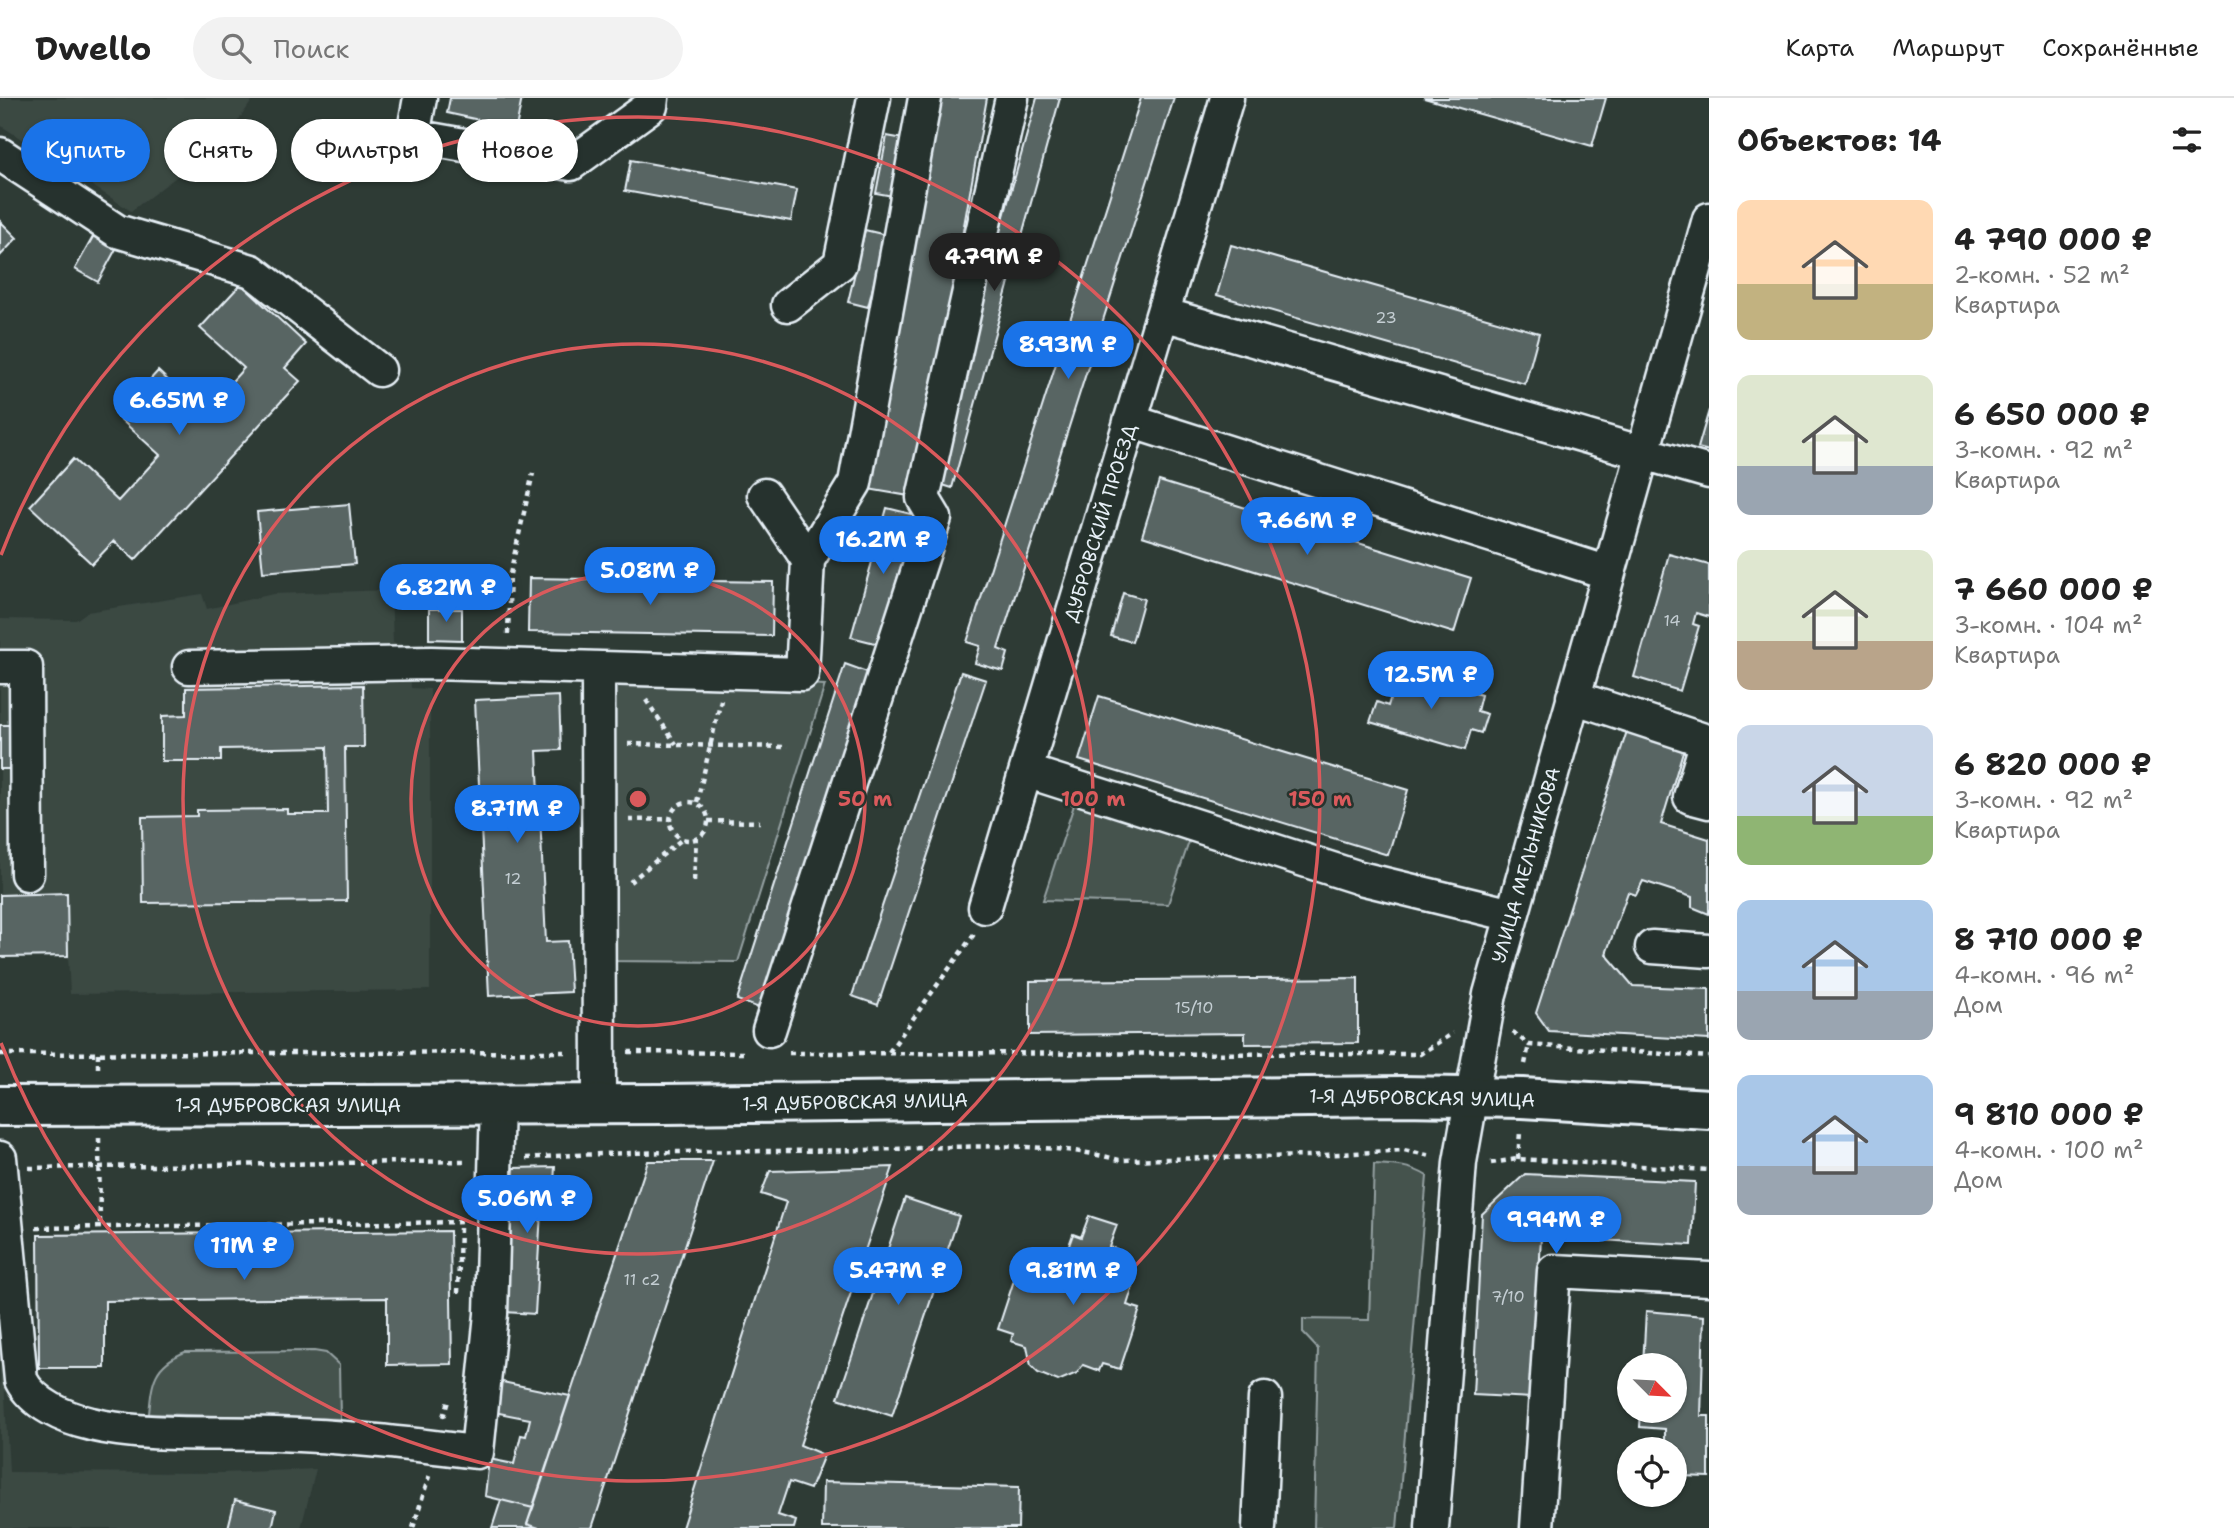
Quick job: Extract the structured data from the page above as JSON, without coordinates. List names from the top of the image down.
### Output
{
  "streets": {
    "main road": ["1-Я ДУБРОВСКАЯ УЛИЦА"],
    "street": ["ДУБРОВСКИЙ ПРОЕЗД", "УЛИЦА МЕЛЬНИКОВА"]
  },
  "crossings": [
    ["УЛИЦА МЕЛЬНИКОВА", "1-Я ДУБРОВСКАЯ УЛИЦА"]
  ],
  "house_numbers": [
    "23",
    "14",
    "12",
    "15/10",
    "11 c2",
    "7/10"
  ],
  "north": "bottom right",
  "page": {
    "header": "Dwello",
    "search": "Поиск",
    "nav": ["Карта", "Маршрут", "Сохранённые"],
    "heading": "Объектов: 14",
    "chip": [
      "Купить",
      "Снять",
      "Фильтры",
      "Новое"
    ],
    "list": [
      {
        "name": "4 790 000 ₽",
        "note": "2-комн. · 52 m² · Квартира"
      },
      {
        "name": "6 650 000 ₽",
        "note": "3-комн. · 92 m² · Квартира"
      },
      {
        "name": "7 660 000 ₽",
        "note": "3-комн. · 104 m² · Квартира"
      },
      {
        "name": "6 820 000 ₽",
        "note": "3-комн. · 92 m² · Квартира"
      },
      {
        "name": "8 710 000 ₽",
        "note": "4-комн. · 96 m² · Дом"
      },
      {
        "name": "9 810 000 ₽",
        "note": "4-комн. · 100 m² · Дом"
      }
    ],
    "price": [
      "4.79M ₽",
      "8.93M ₽",
      "6.65M ₽",
      "7.66M ₽",
      "16.2M ₽",
      "5.08M ₽",
      "6.82M ₽",
      "12.5M ₽",
      "8.71M ₽",
      "5.06M ₽",
      "9.94M ₽",
      "11M ₽",
      "5.47M ₽",
      "9.81M ₽"
    ]
  },
  "rings": ["50 m", "100 m", "150 m"]
}
